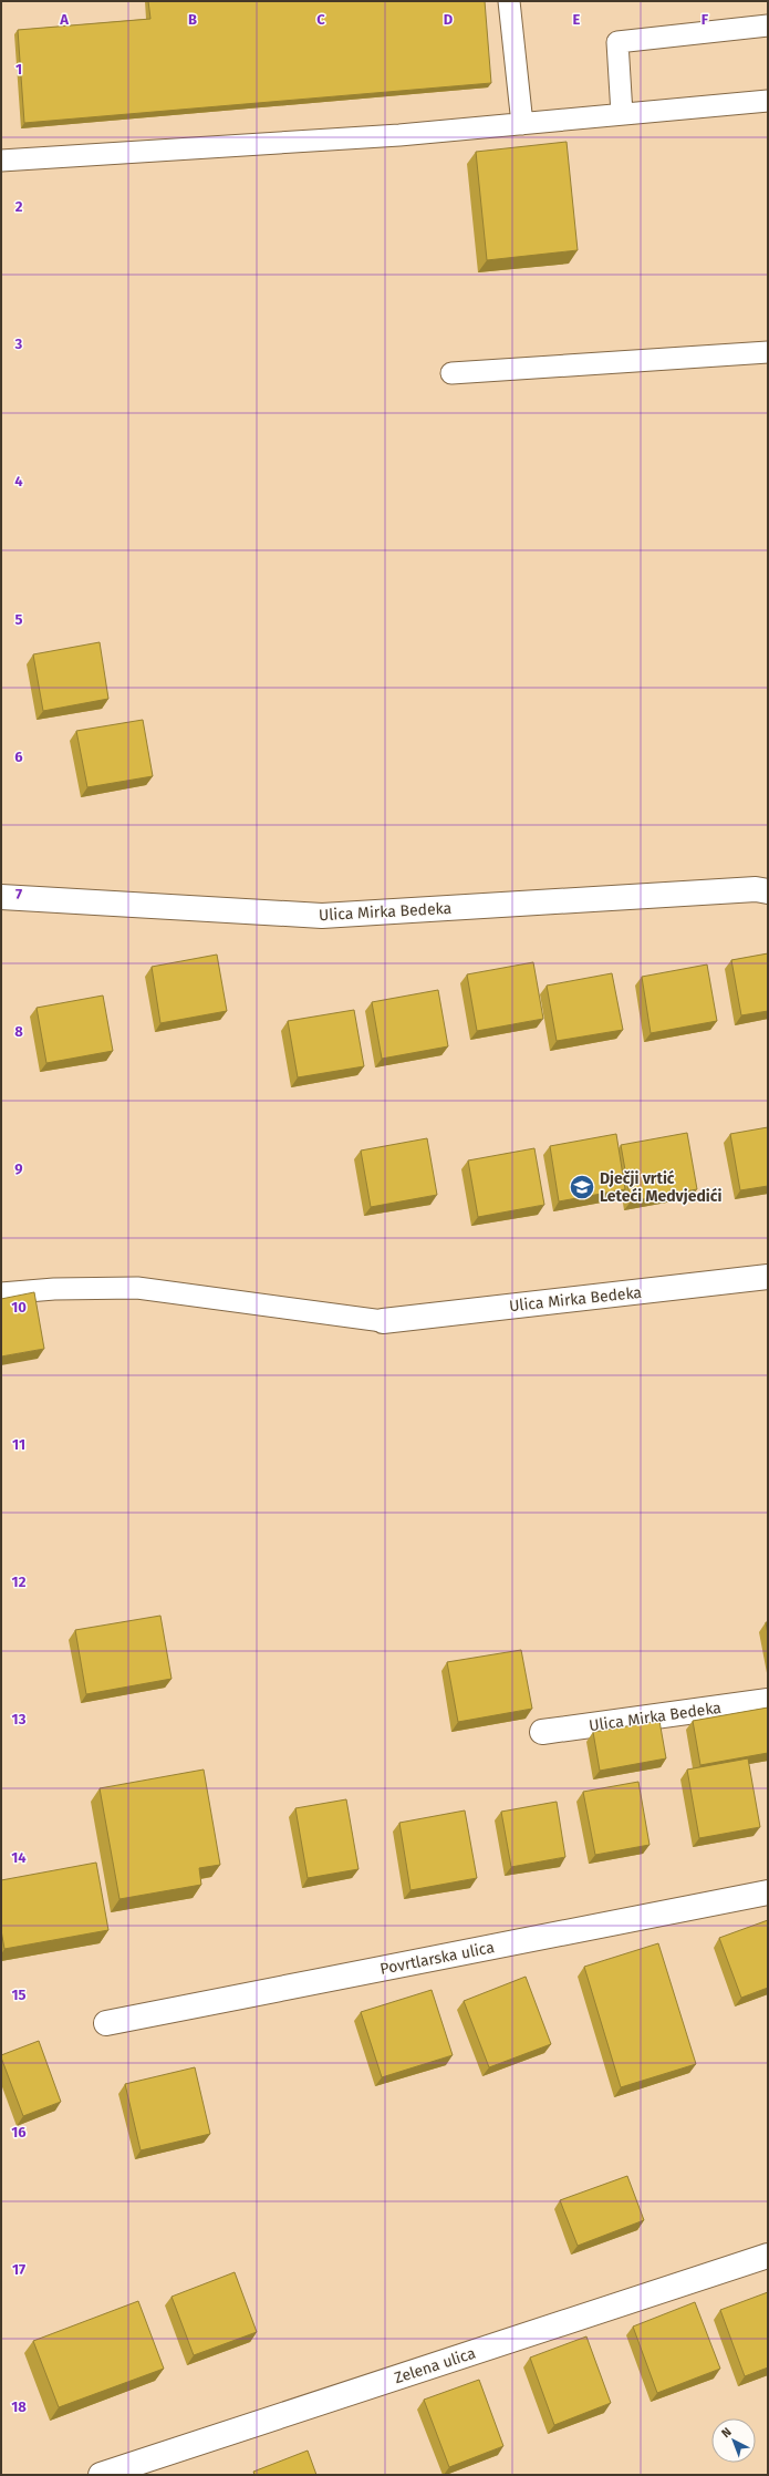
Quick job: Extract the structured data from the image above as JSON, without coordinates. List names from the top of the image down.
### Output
{
  "streets": {
    "street": ["Ulica Mirka Bedeka", "Povrtlarska ulica", "Zelena ulica"]
  },
  "places": {
    "school or university": ["Dječji vrtić Leteći Medvjedići"]
  },
  "north": "top left",
  "grid": {
    "columns": [
      "A",
      "B",
      "C",
      "D",
      "E",
      "F"
    ],
    "rows": [
      "1",
      "2",
      "3",
      "4",
      "5",
      "6",
      "7",
      "8",
      "9",
      "10",
      "11",
      "12",
      "13",
      "14",
      "15",
      "16",
      "17",
      "18"
    ]
  }
}
